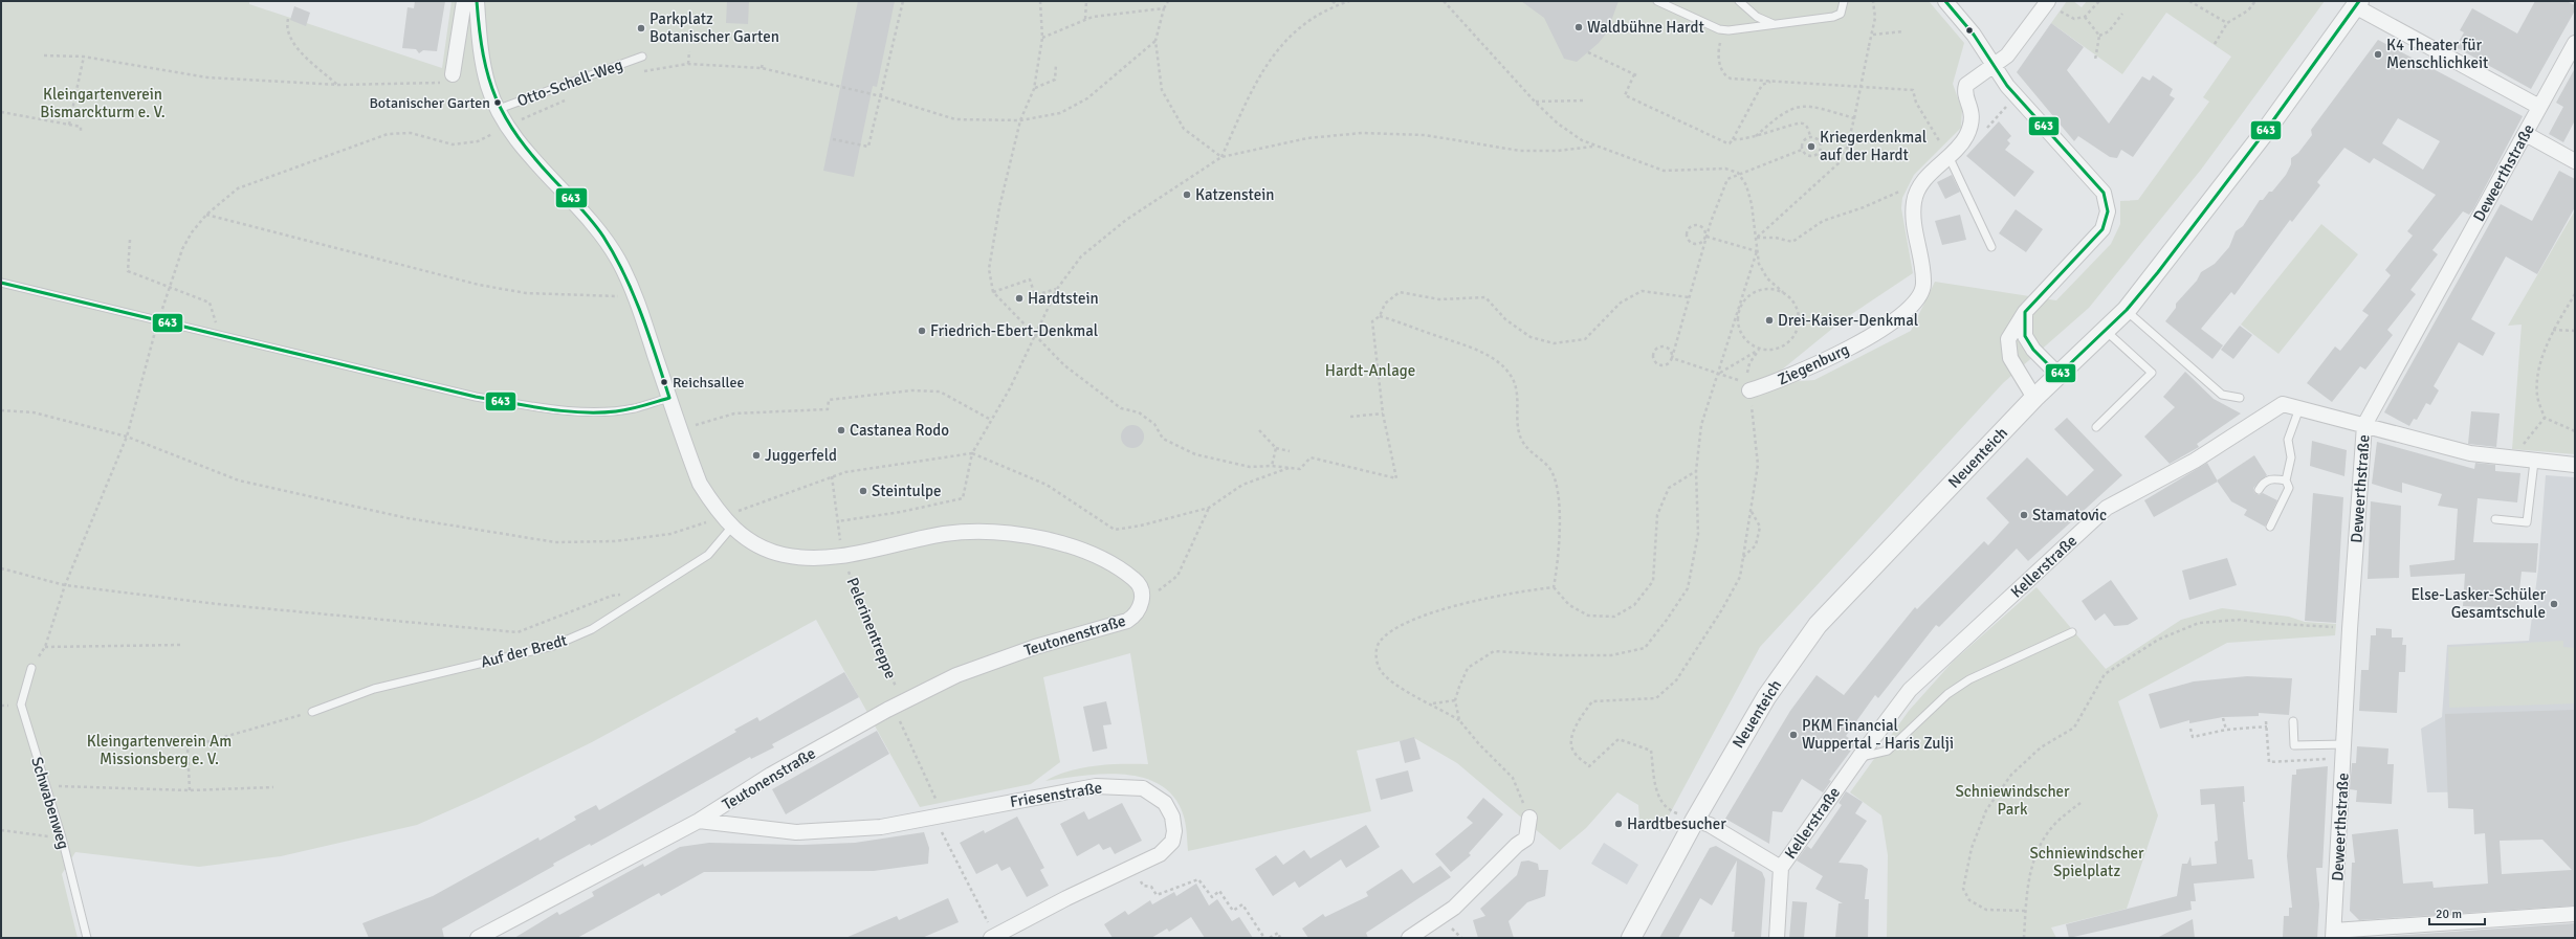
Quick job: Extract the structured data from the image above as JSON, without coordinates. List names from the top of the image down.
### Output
{
  "streets": {
    "street": [
      "Otto-Schell-Weg",
      "Deweerthstraße",
      "Ziegenburg",
      "Neuenteich",
      "Kellerstraße",
      "Teutonenstraße",
      "Friesenstraße"
    ],
    "lane": ["Auf der Bredt", "Schwabenweg"],
    "path": ["Pelerinentreppe"]
  },
  "crossings": [
    ["Otto-Schell-Weg", "Teutonenstraße"],
    ["Pelerinentreppe", "Teutonenstraße"],
    ["Teutonenstraße", "Auf der Bredt"],
    ["Teutonenstraße", "Friesenstraße"]
  ],
  "parks": [
    "Kleingartenverein Bismarckturm e. V.",
    "Hardt-Anlage",
    "Kleingartenverein Am Missionsberg e. V.",
    "Schniewindscher Park",
    "Schniewindscher Spielplatz"
  ],
  "places": [
    "Waldbühne Hardt",
    "Parkplatz Botanischer Garten",
    "K4 Theater für Menschlichkeit",
    "Botanischer Garten",
    "Kriegerdenkmal auf der Hardt",
    "Katzenstein",
    "Hardtstein",
    "Drei-Kaiser-Denkmal",
    "Friedrich-Ebert-Denkmal",
    "Reichsallee",
    "Castanea Rodo",
    "Juggerfeld",
    "Steintulpe",
    "Stamatovic",
    "Else-Lasker-Schüler Gesamtschule",
    "PKM Financial Wuppertal - Haris Zulji",
    "Hardtbesucher"
  ],
  "lines": ["transit line 643"],
  "scale_bar": "20 m"
}
